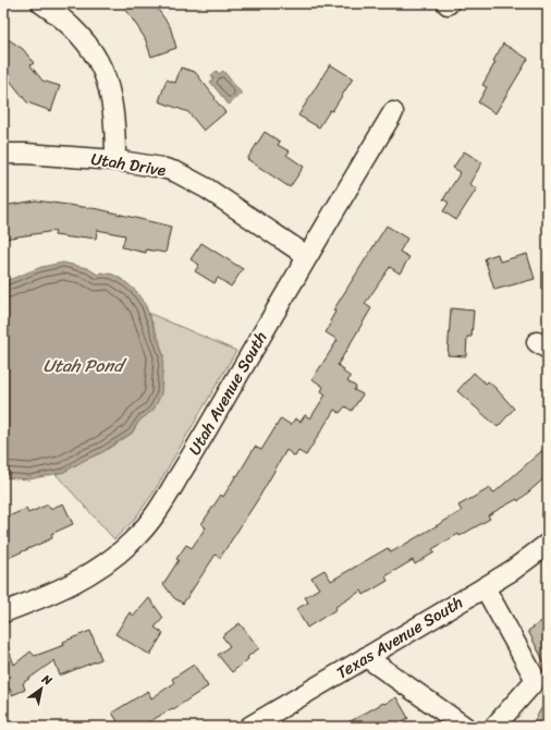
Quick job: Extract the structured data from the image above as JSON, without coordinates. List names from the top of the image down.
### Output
{
  "streets": {
    "street": ["Utah Drive", "Utah Avenue South", "Texas Avenue South"]
  },
  "crossings": [
    ["Utah Drive", "Utah Avenue South"]
  ],
  "water": ["Utah Pond"],
  "north": "top right"
}
